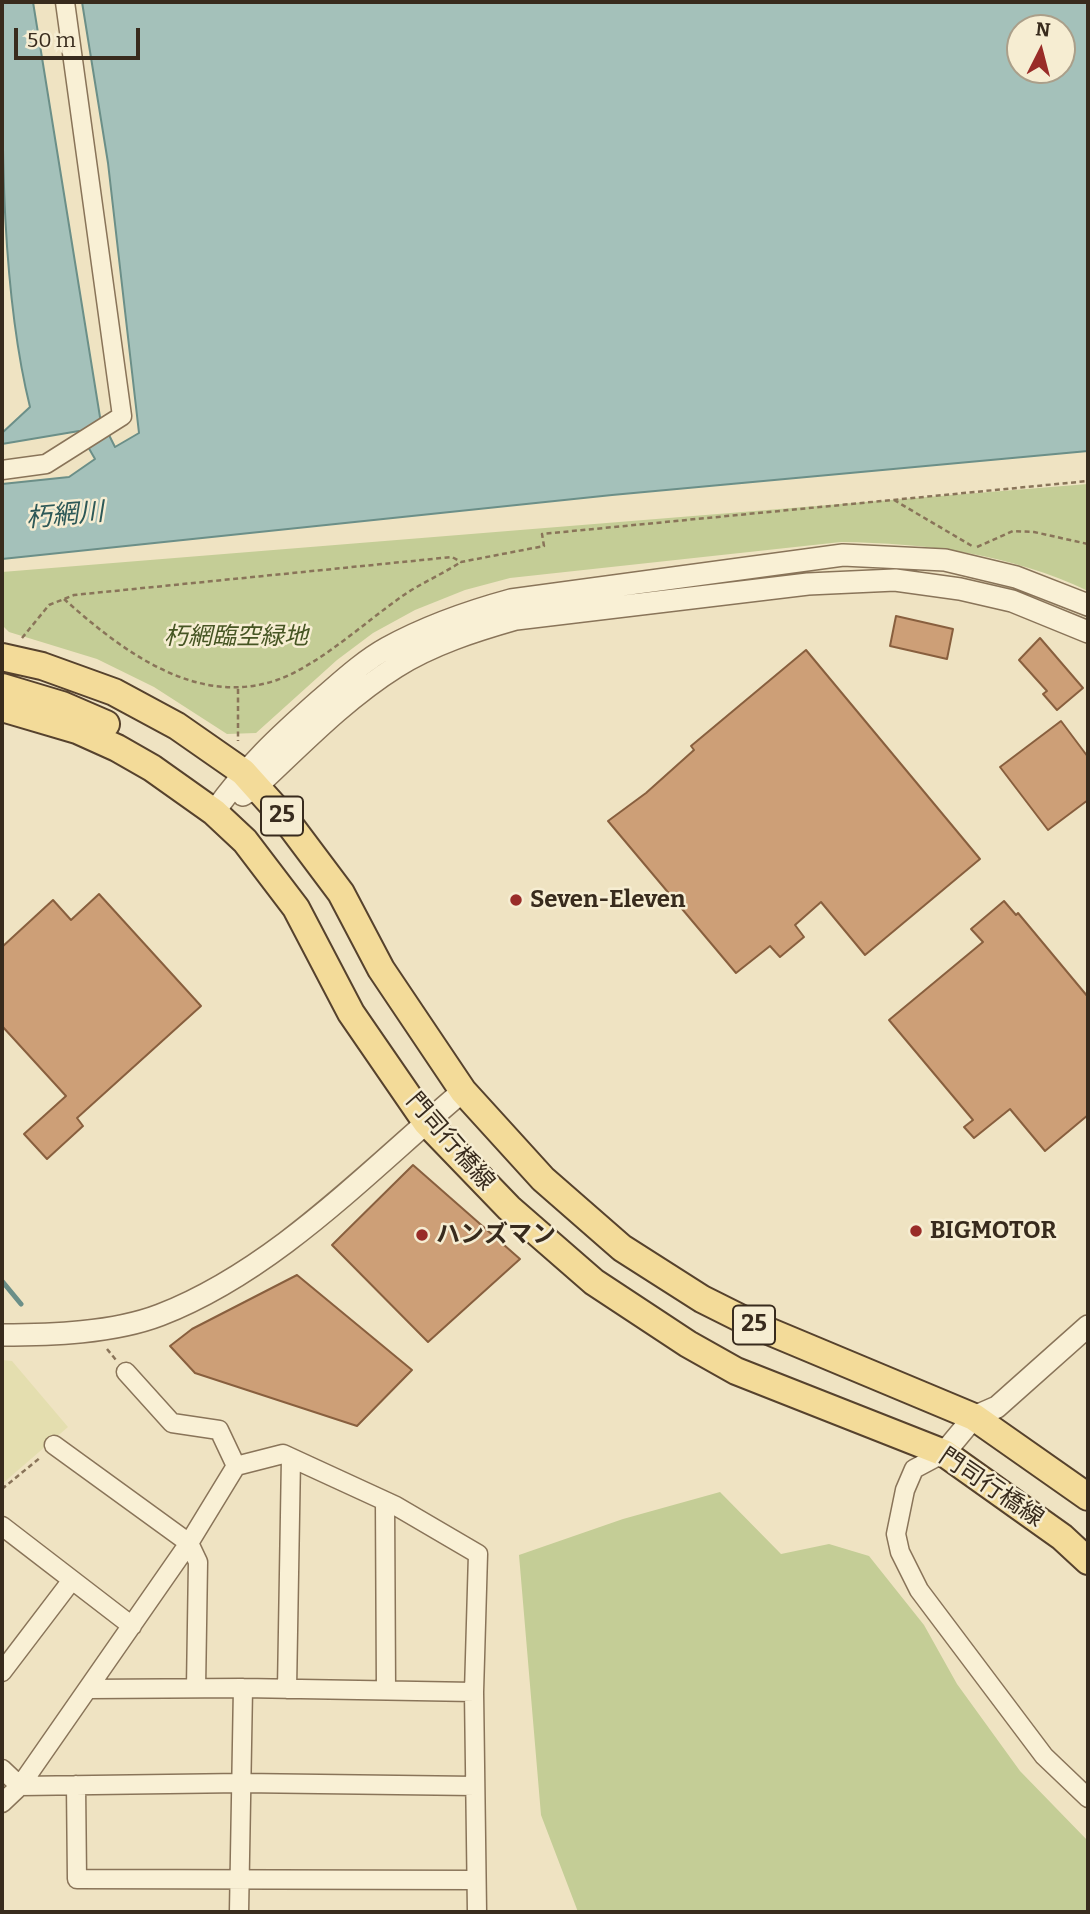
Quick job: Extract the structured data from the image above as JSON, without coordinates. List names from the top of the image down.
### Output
{
  "streets": {
    "main road": ["25", "門司行橋線"]
  },
  "water": ["朽網川"],
  "parks": ["朽網臨空緑地"],
  "places": ["Seven-Eleven", "BIGMOTOR", "ハンズマン"],
  "scale_bar": "50 m",
  "north": "top"
}
